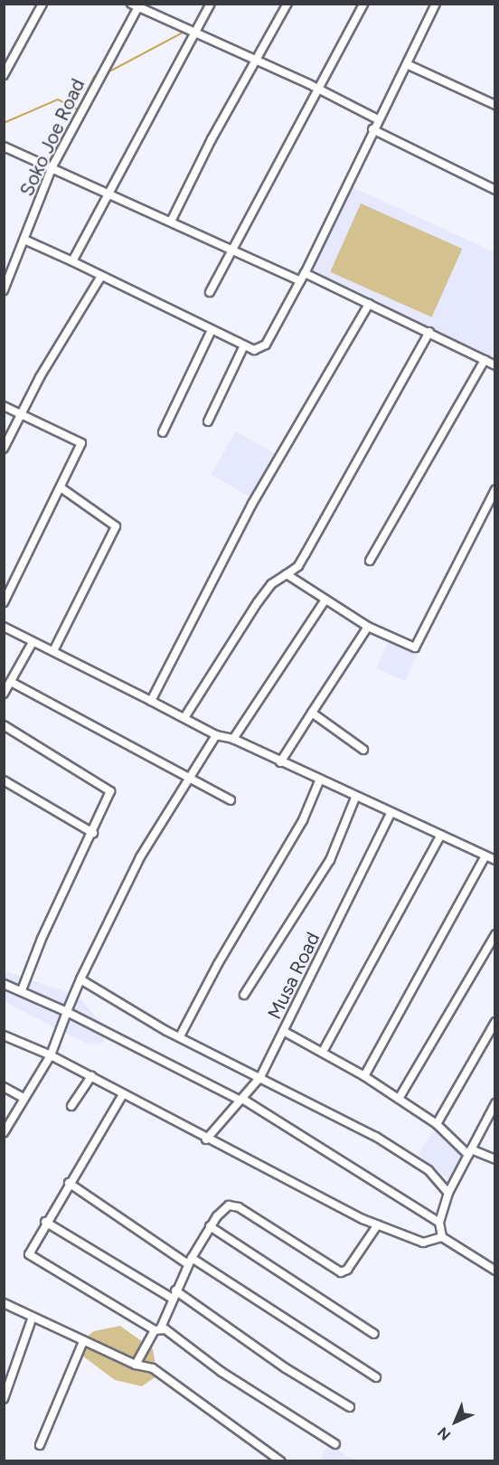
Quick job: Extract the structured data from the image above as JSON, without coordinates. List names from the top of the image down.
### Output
{
  "streets": {
    "street": ["Soko Joe Road", "Musa Road"]
  },
  "north": "bottom left"
}
